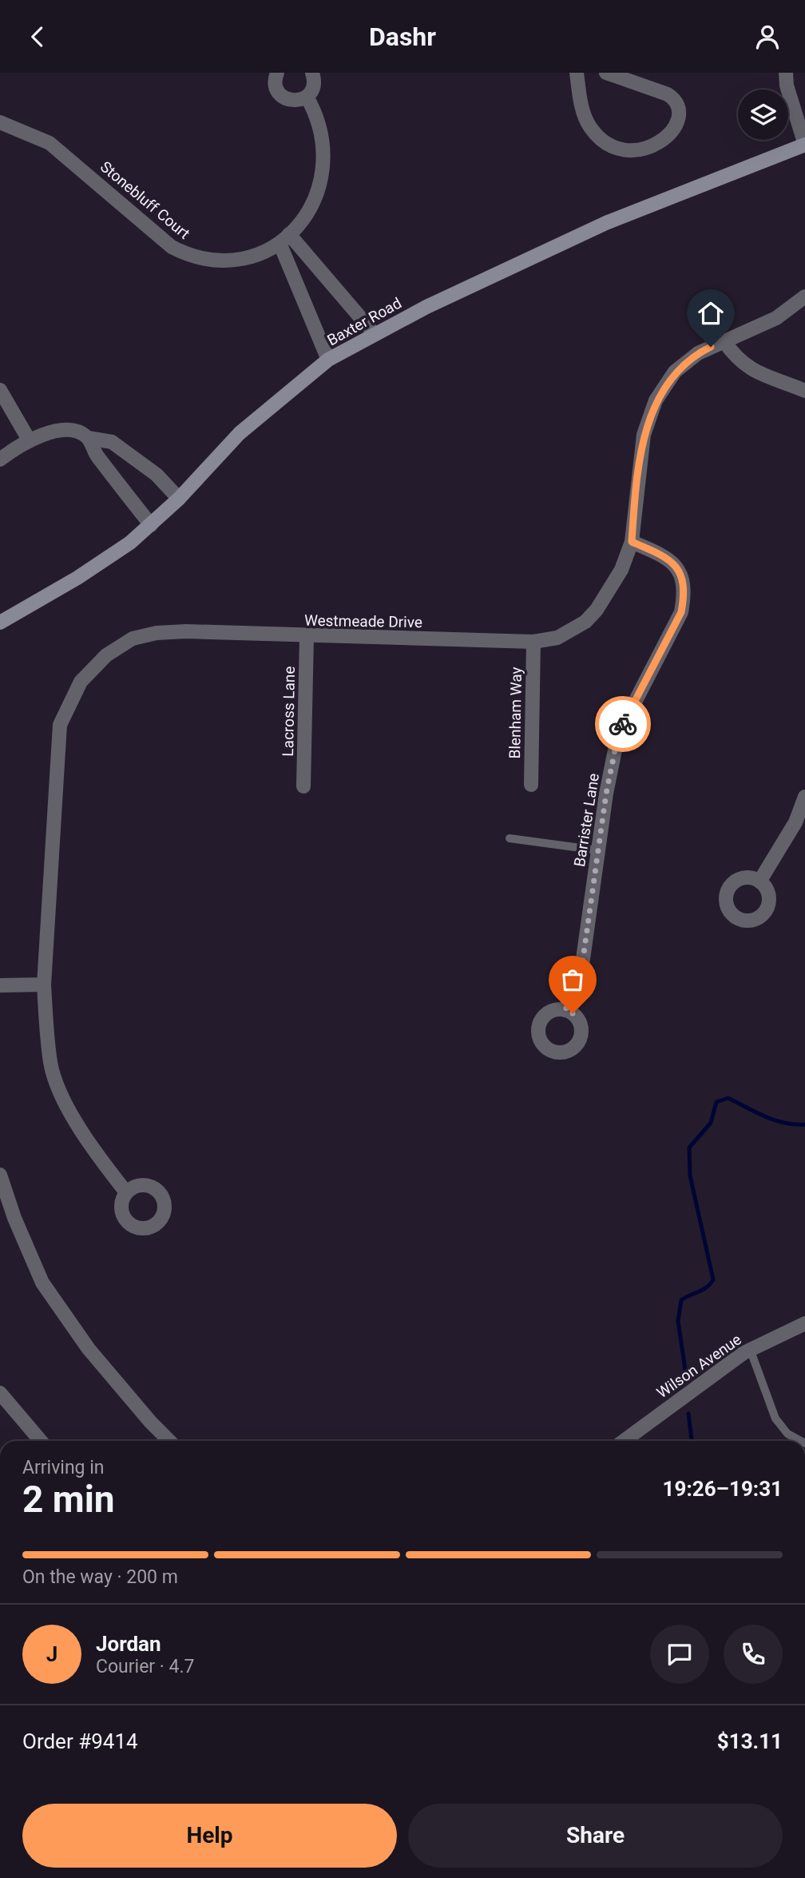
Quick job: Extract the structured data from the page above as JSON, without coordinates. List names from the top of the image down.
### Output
{
  "streets": {
    "main road": ["Baxter Road"],
    "street": [
      "Stonebluff Court",
      "Westmeade Drive",
      "Lacross Lane",
      "Blenham Way",
      "Barrister Lane",
      "Wilson Avenue"
    ]
  },
  "crossings": [
    ["Westmeade Drive", "Lacross Lane"],
    ["Westmeade Drive", "Blenham Way"],
    ["Westmeade Drive", "Barrister Lane"]
  ],
  "page": {
    "header": "Dashr",
    "heading": ["2 min", "Arriving in", "19:26–19:31"],
    "panel": [
      "Jordan",
      "Courier · 4.7",
      "Order #9414",
      "$13.11"
    ],
    "bar": "On the way · 200 m",
    "round": "J",
    "buttons": ["Help", "Share"]
  }
}
